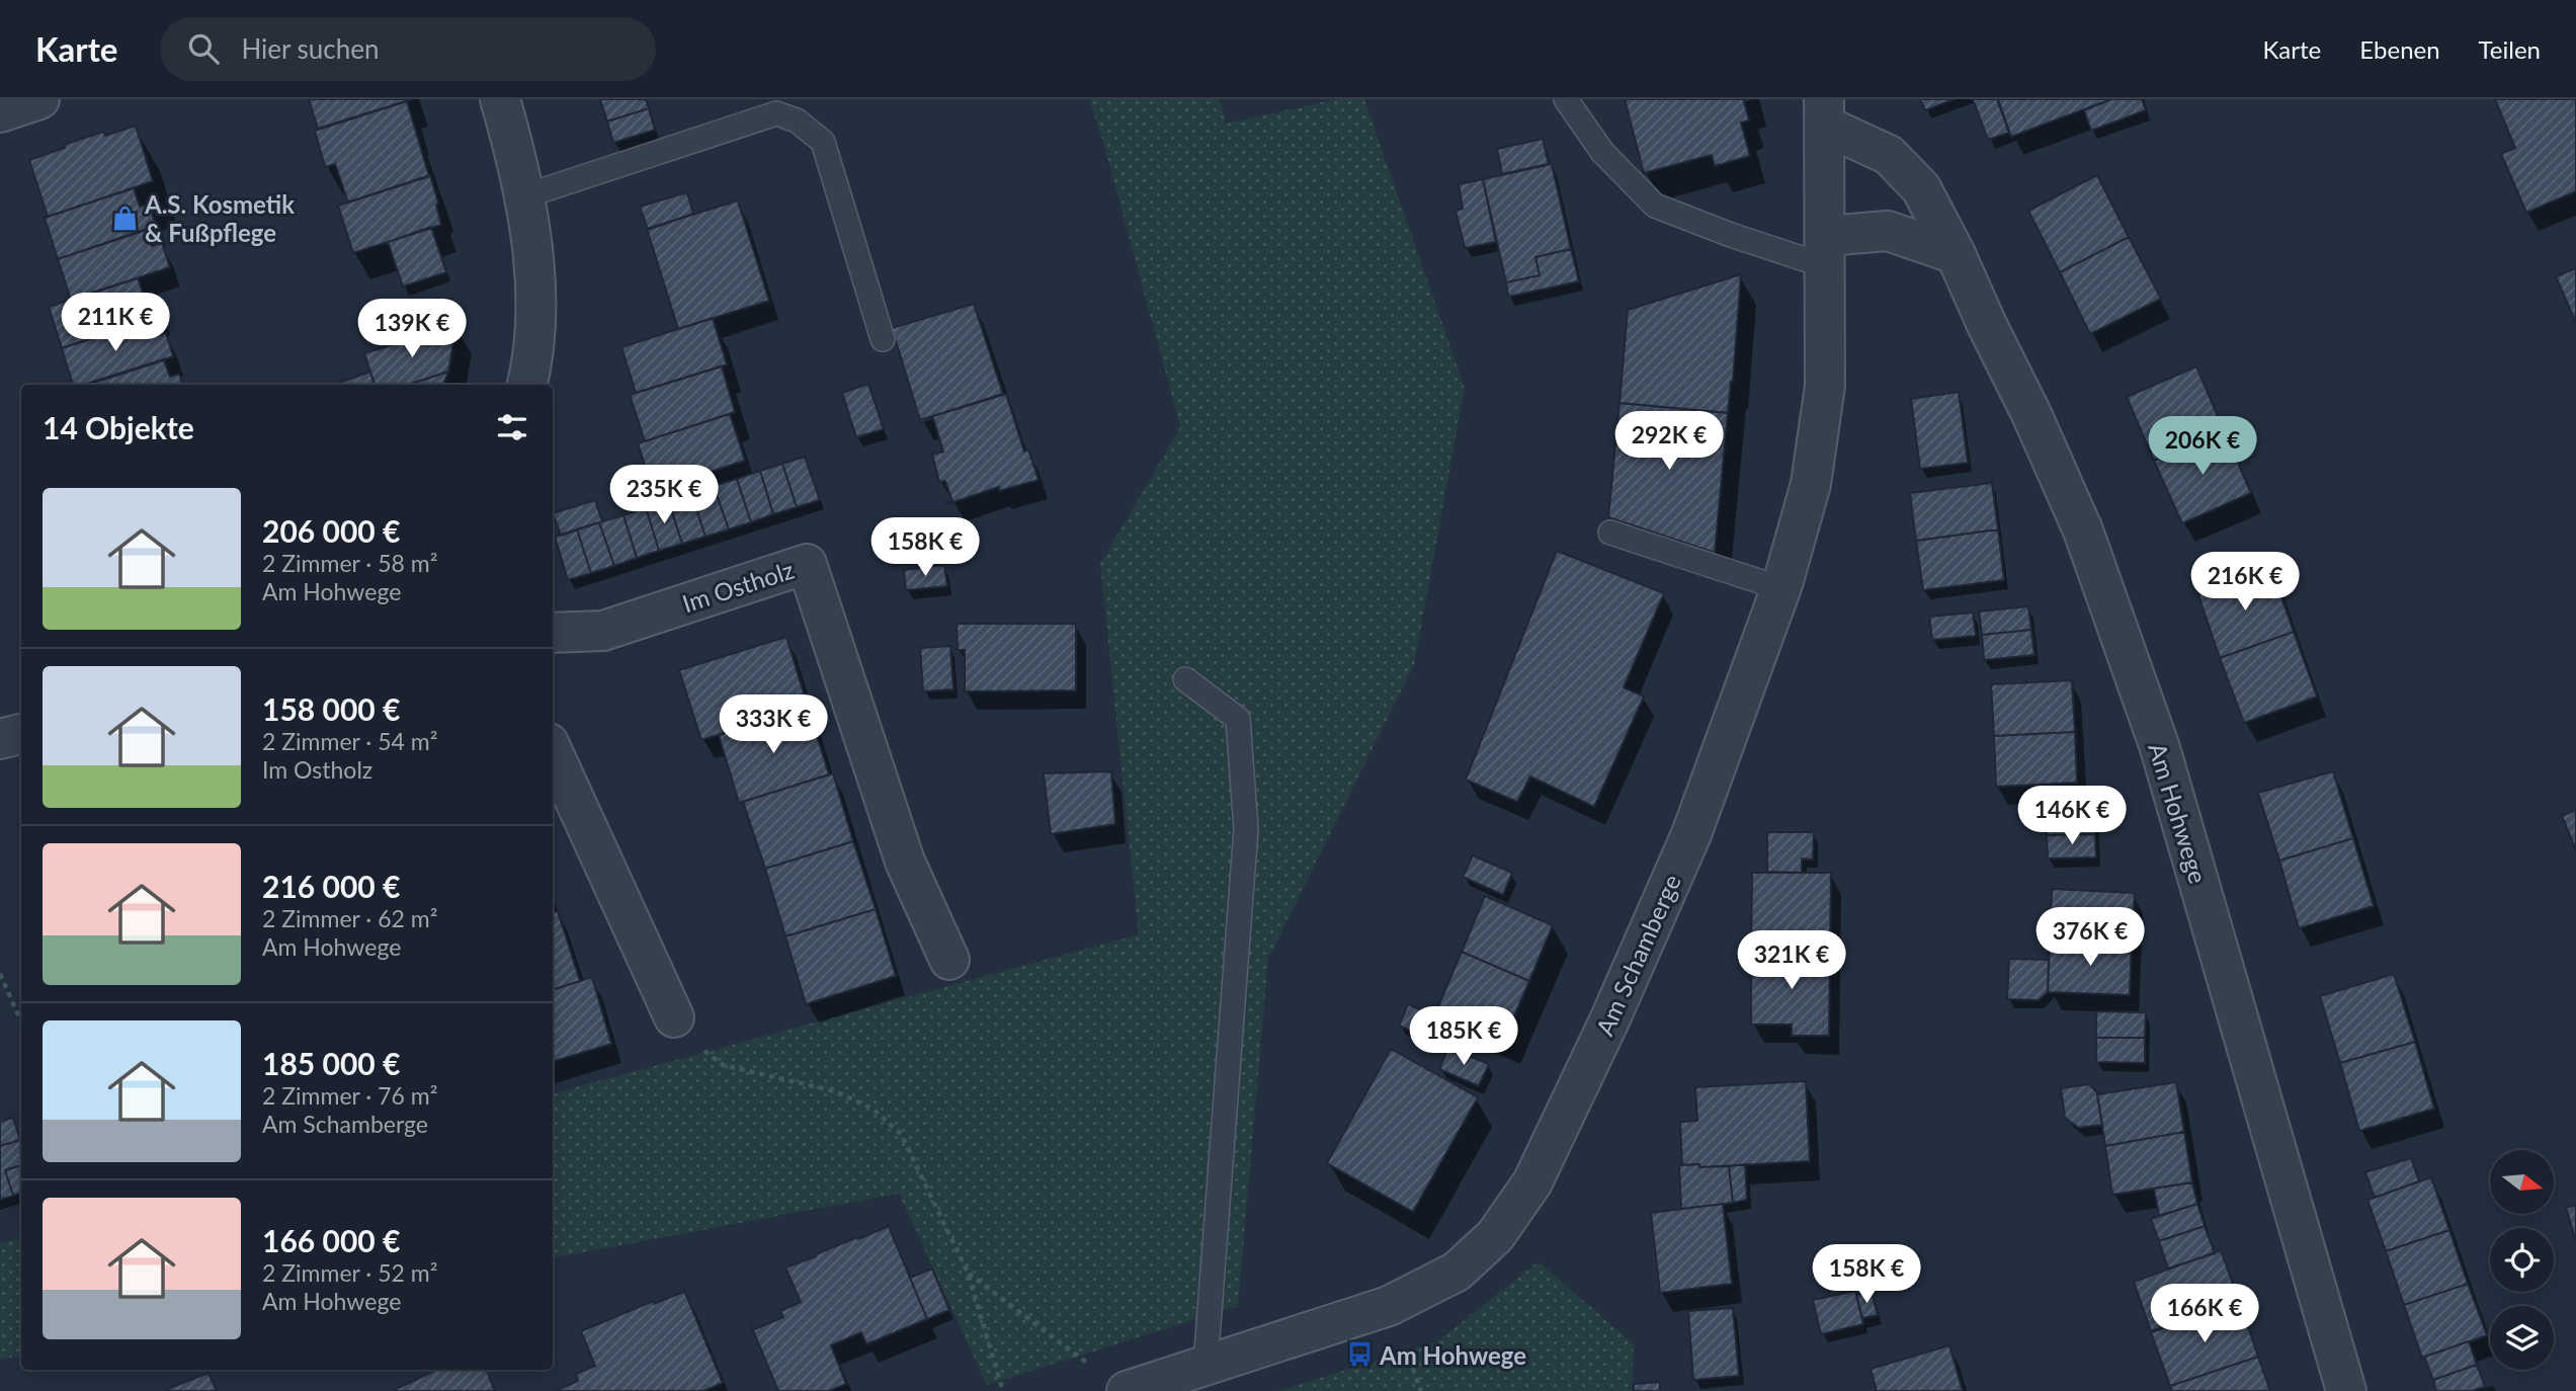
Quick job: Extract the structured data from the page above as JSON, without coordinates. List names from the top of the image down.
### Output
{
  "streets": {
    "street": ["Im Ostholz", "Am Hohwege", "Am Schamberge"]
  },
  "crossings": [
    ["Am Hohwege", "Am Schamberge"]
  ],
  "places": {
    "shop": ["A.S. Kosmetik & Fußpflege"],
    "bus stop": ["Am Hohwege"]
  },
  "north": "right",
  "page": {
    "header": "Karte",
    "search": "Hier suchen",
    "nav": ["Karte", "Ebenen", "Teilen"],
    "price": [
      "211K €",
      "139K €",
      "292K €",
      "206K €",
      "235K €",
      "158K €",
      "216K €",
      "333K €",
      "146K €",
      "376K €",
      "321K €",
      "185K €",
      "158K €",
      "166K €"
    ],
    "heading": "14 Objekte",
    "list": [
      {
        "name": "206 000 €",
        "note": "2 Zimmer · 58 m² · Am Hohwege"
      },
      {
        "name": "158 000 €",
        "note": "2 Zimmer · 54 m² · Im Ostholz"
      },
      {
        "name": "216 000 €",
        "note": "2 Zimmer · 62 m² · Am Hohwege"
      },
      {
        "name": "185 000 €",
        "note": "2 Zimmer · 76 m² · Am Schamberge"
      },
      {
        "name": "166 000 €",
        "note": "2 Zimmer · 52 m² · Am Hohwege"
      }
    ]
  }
}
